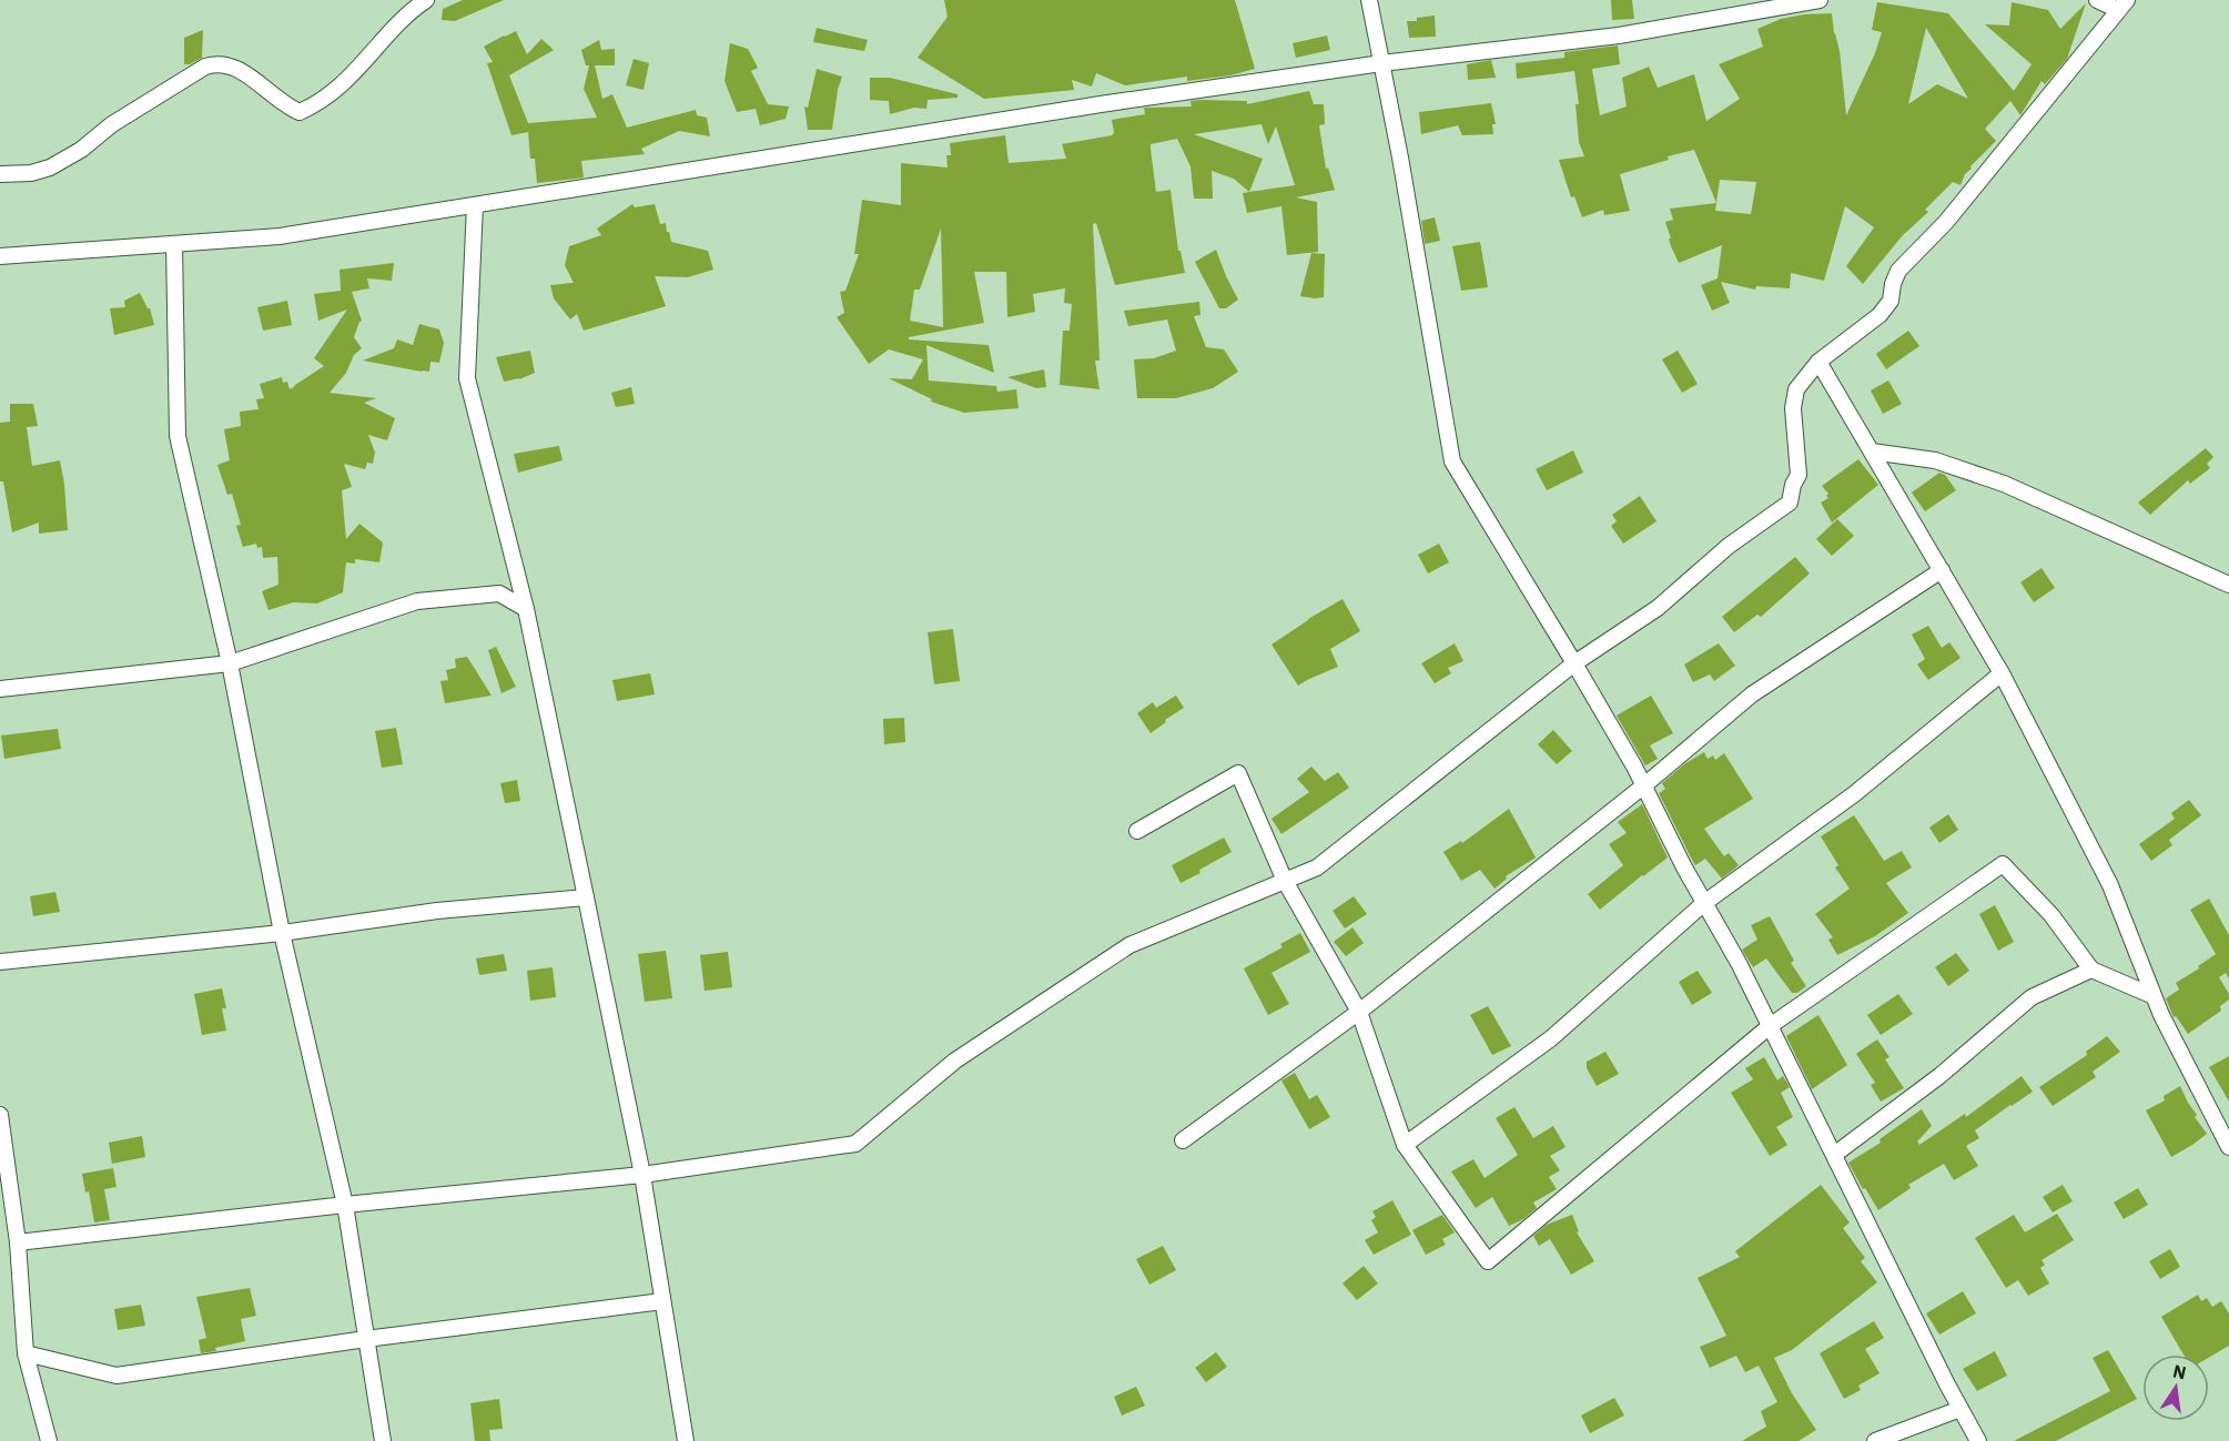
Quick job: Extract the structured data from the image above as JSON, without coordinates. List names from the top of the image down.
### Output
{
  "north": "top"
}
